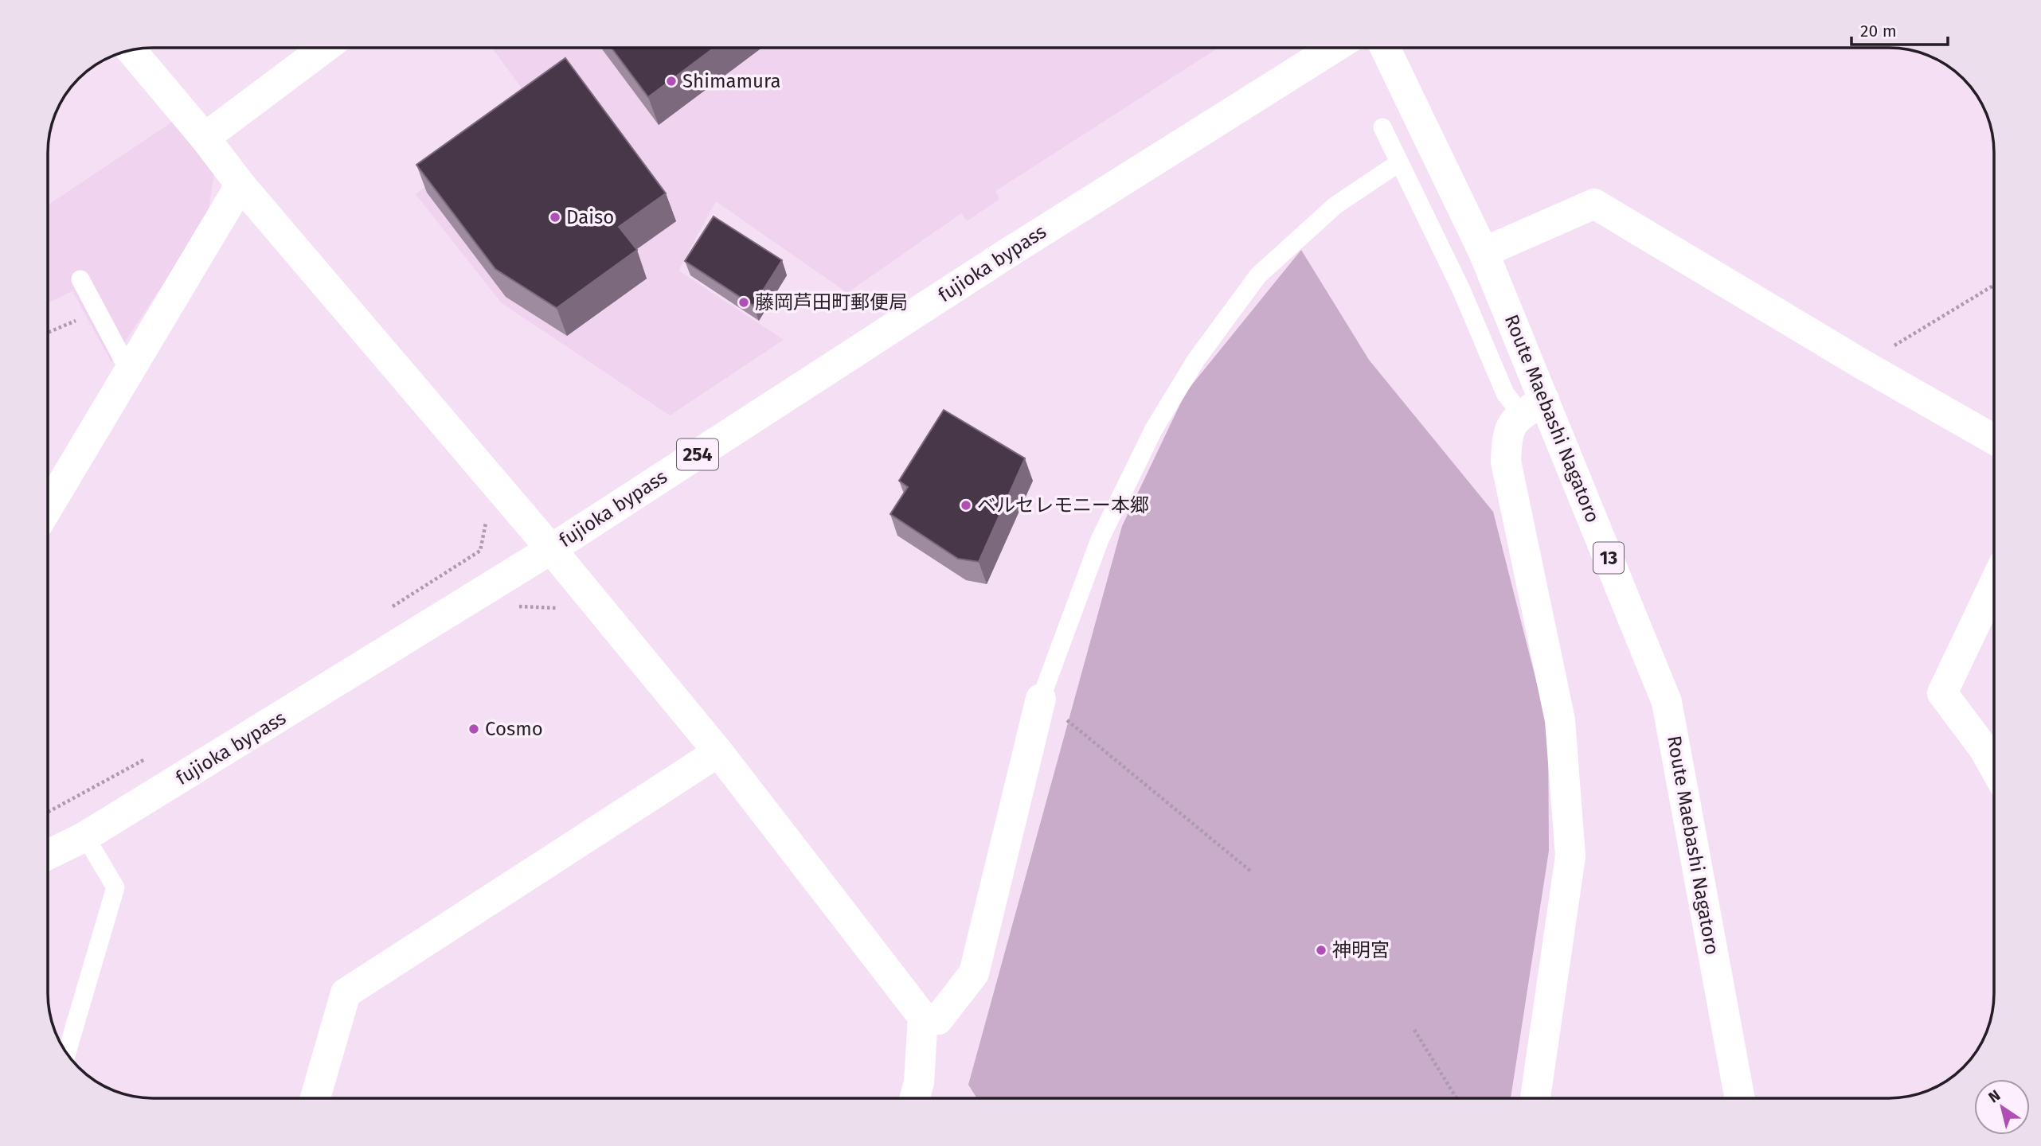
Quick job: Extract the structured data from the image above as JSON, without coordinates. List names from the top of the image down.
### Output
{
  "streets": {
    "main road": [
      "fujioka bypass",
      "Route Maebashi Nagatoro",
      "254",
      "13"
    ]
  },
  "places": [
    "Shimamura",
    "Daiso",
    "藤岡芦田町郵便局",
    "ベルセレモニー本郷",
    "Cosmo",
    "神明宮"
  ],
  "scale_bar": "20 m",
  "north": "top left"
}
